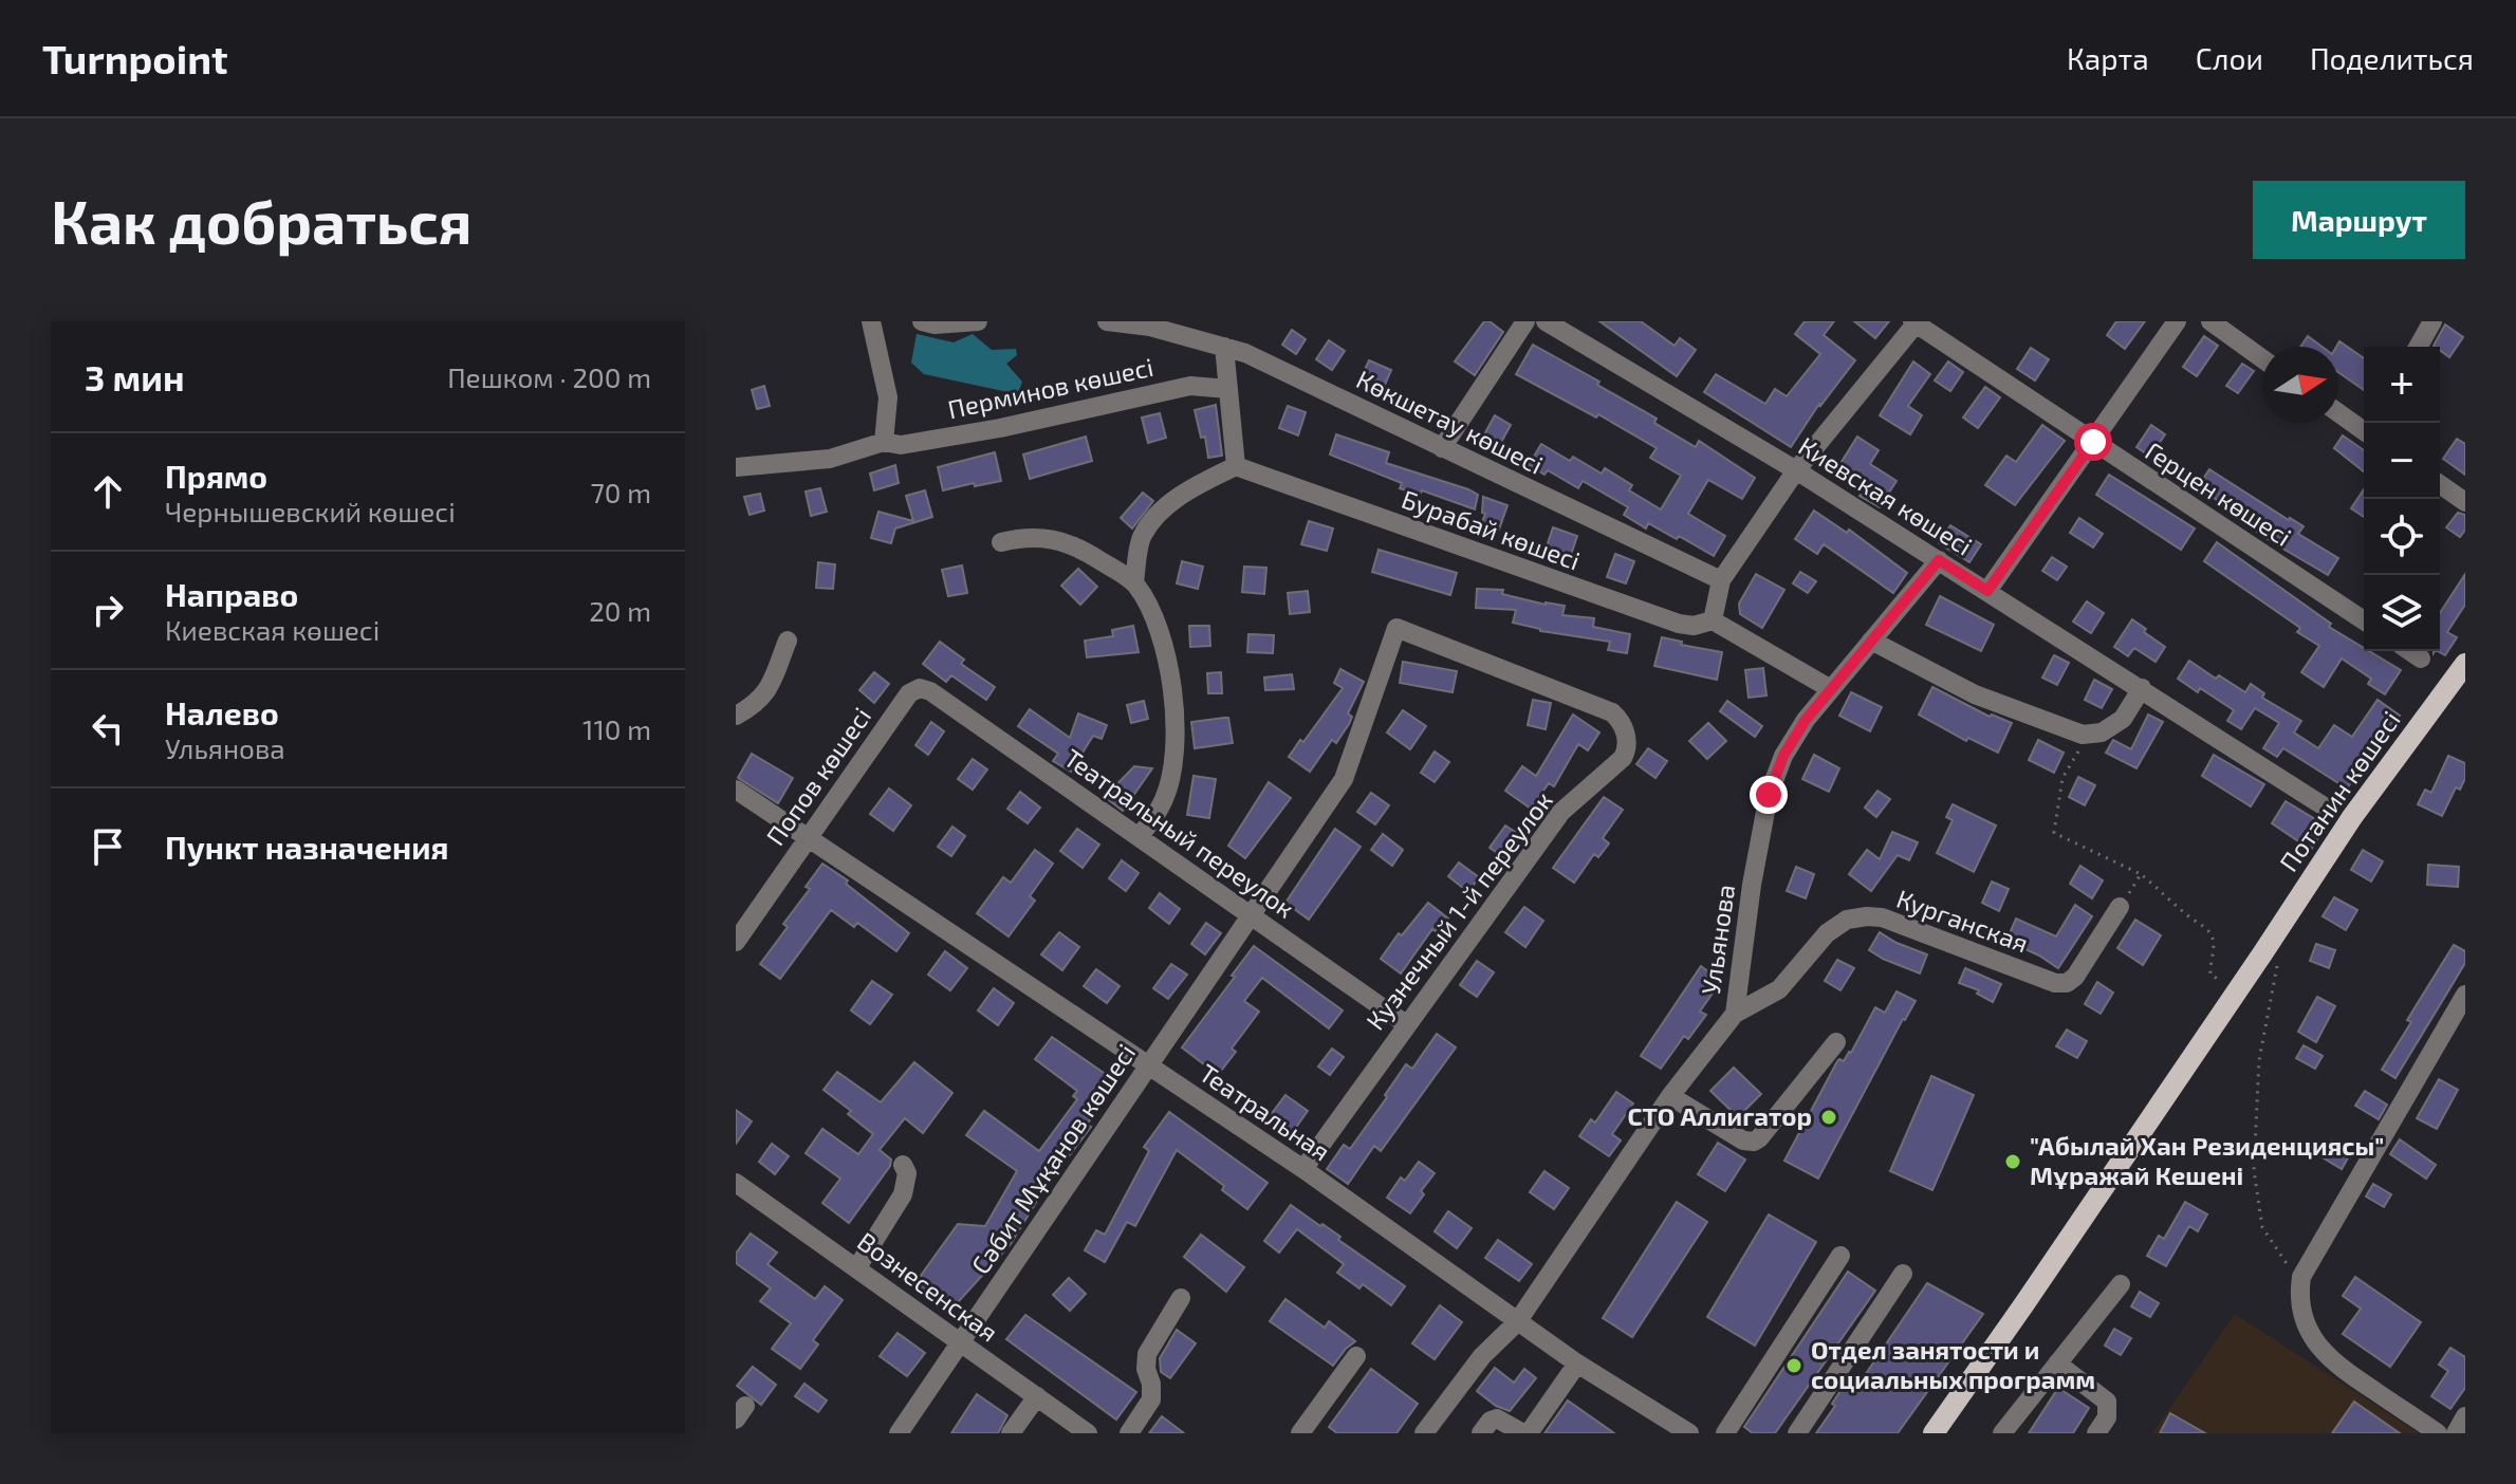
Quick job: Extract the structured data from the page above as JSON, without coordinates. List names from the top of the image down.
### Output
{
  "streets": {
    "main road": ["Потанин көшесі"],
    "street": [
      "Перминов көшесі",
      "Көкшетау көшесі",
      "Герцен көшесі",
      "Киевская көшесі",
      "Бурабай көшесі",
      "Попов көшесі",
      "Театральный переулок",
      "Кузнечный 1-й переулок",
      "Курганская",
      "Ульянова",
      "Театральная",
      "Сәбит Мұқанов көшесі",
      "Вознесенская"
    ]
  },
  "crossings": [
    ["Киевская көшесі", "Ульянова"],
    ["Попов көшесі", "Театральный переулок"],
    ["Попов көшесі", "Театральная"],
    ["Театральный переулок", "Кузнечный 1-й переулок"],
    ["Театральный переулок", "Сәбит Мұқанов көшесі"],
    ["Кузнечный 1-й переулок", "Театральная"],
    ["Кузнечный 1-й переулок", "Сәбит Мұқанов көшесі"],
    ["Курганская", "Ульянова"],
    ["Ульянова", "Театральная"],
    ["Театральная", "Сәбит Мұқанов көшесі"],
    ["Сәбит Мұқанов көшесі", "Вознесенская"]
  ],
  "places": ["СТО Аллигатор", "\"Абылай Хан Резиденциясы\" Мұражай Кешені", "Отдел занятости и социальных программ"],
  "north": "right",
  "page": {
    "header": "Turnpoint",
    "nav": ["Карта", "Слои", "Поделиться"],
    "buttons": "Маршрут",
    "title": "Как добраться",
    "heading": ["3 мин", "Пешком · 200 m"],
    "map_buttons": ["+", "−"],
    "list": [
      ["Прямо", "Чернышевский көшесі", "70 m"],
      ["Направо", "Киевская көшесі", "20 m"],
      ["Налево", "Ульянова", "110 m"],
      "Пункт назначения"
    ]
  }
}
